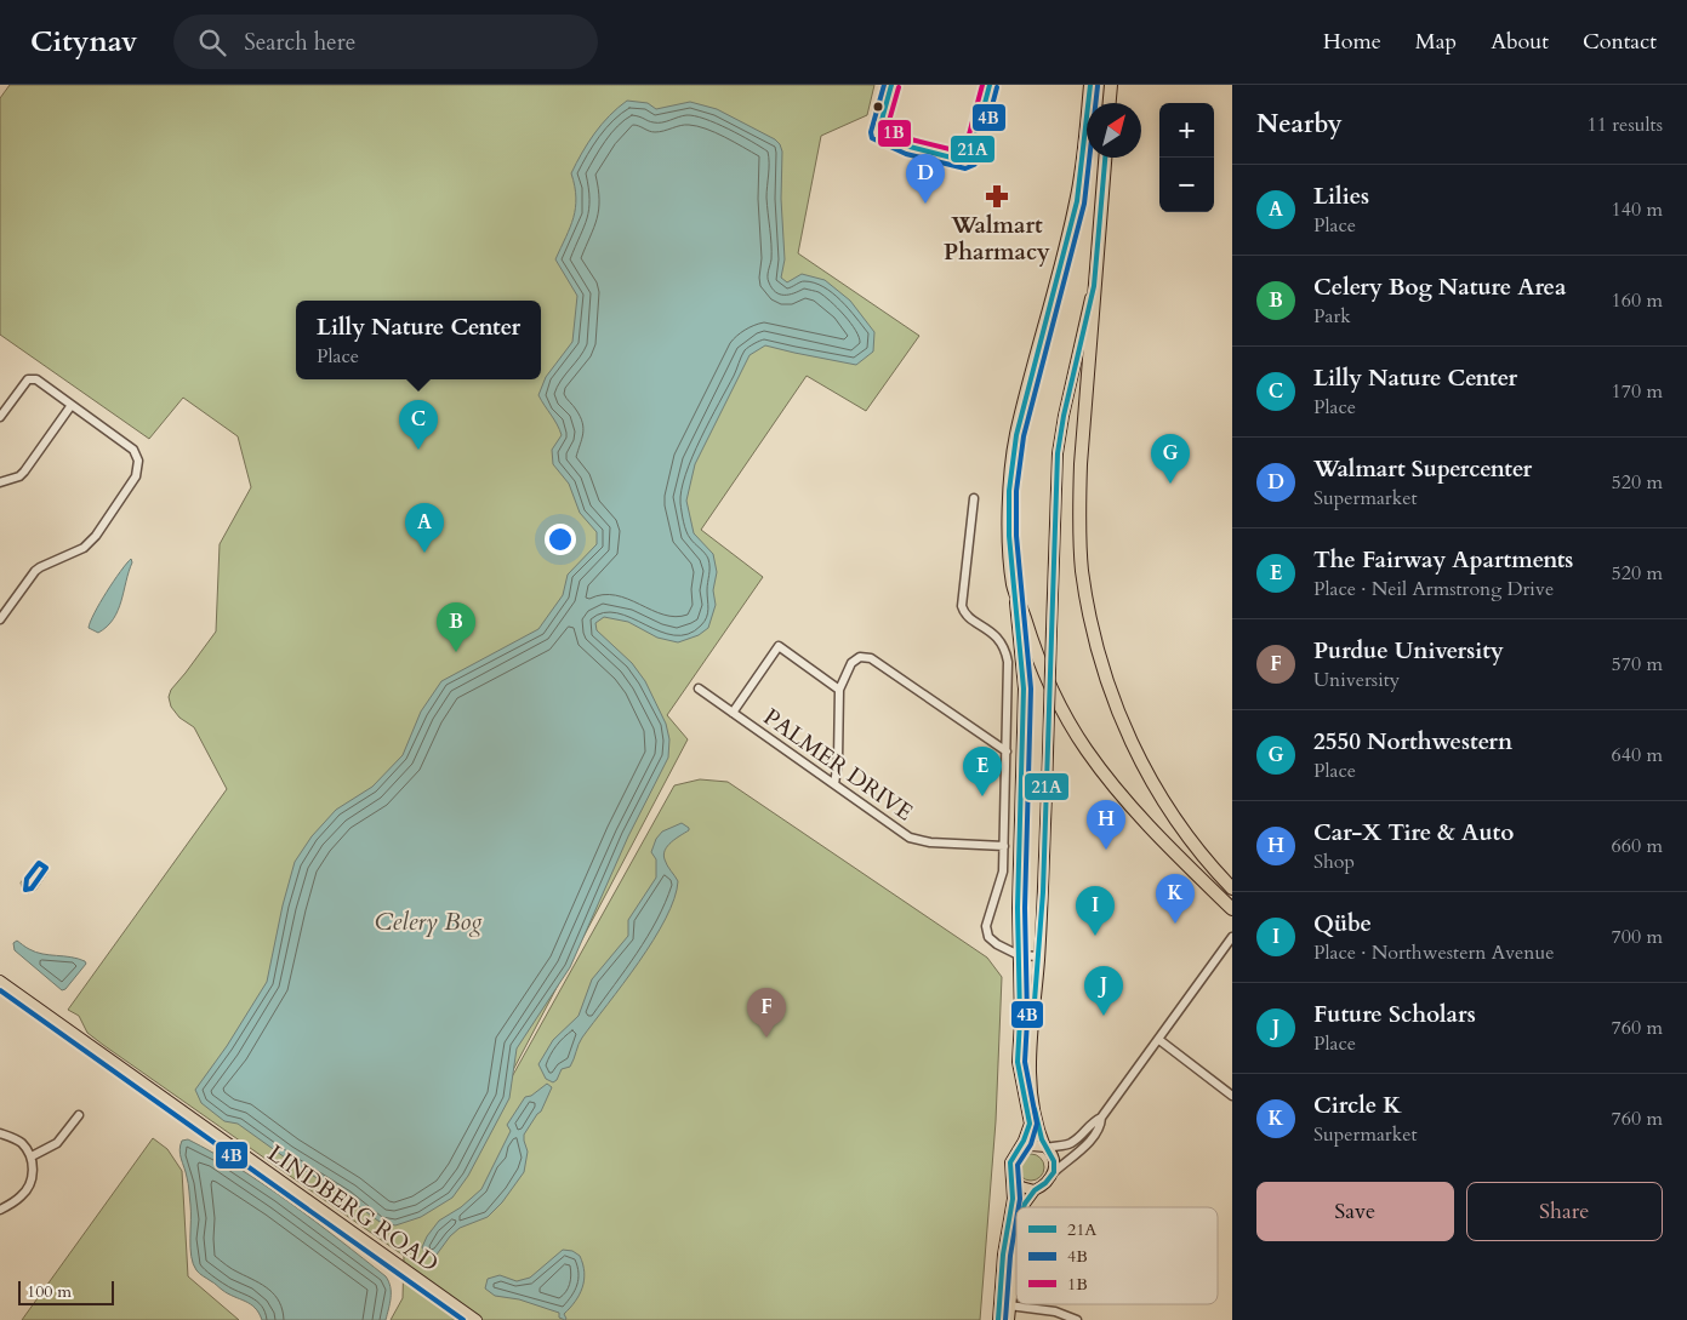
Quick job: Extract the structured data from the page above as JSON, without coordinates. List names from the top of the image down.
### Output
{
  "streets": {
    "main road": ["LINDBERG ROAD"],
    "street": ["PALMER DRIVE"]
  },
  "water": ["Celery Bog"],
  "places": {
    "pharmacy": ["Walmart Pharmacy"]
  },
  "lines": ["transit line 21A", "transit line 4B", "transit line 1B"],
  "legend": ["21A", "4B", "1B"],
  "scale_bar": "100 m",
  "north": "top right",
  "page": {
    "header": "Citynav",
    "search": "Search here",
    "nav": [
      "Home",
      "Map",
      "About",
      "Contact"
    ],
    "heading": ["Nearby", "11 results"],
    "map_buttons": ["+", "−"],
    "pins": [
      "D",
      "C",
      "G",
      "A",
      "B",
      "E",
      "H",
      "K",
      "I",
      "J",
      "F"
    ],
    "list": [
      {
        "mark": "A",
        "name": "Lilies",
        "note": "Place",
        "value": "140 m"
      },
      {
        "mark": "B",
        "name": "Celery Bog Nature Area",
        "note": "Park",
        "value": "160 m"
      },
      {
        "mark": "C",
        "name": "Lilly Nature Center",
        "note": "Place",
        "value": "170 m"
      },
      {
        "mark": "D",
        "name": "Walmart Supercenter",
        "note": "Supermarket",
        "value": "520 m"
      },
      {
        "mark": "E",
        "name": "The Fairway Apartments",
        "note": "Place · Neil Armstrong Drive",
        "value": "520 m"
      },
      {
        "mark": "F",
        "name": "Purdue University",
        "note": "University",
        "value": "570 m"
      },
      {
        "mark": "G",
        "name": "2550 Northwestern",
        "note": "Place",
        "value": "640 m"
      },
      {
        "mark": "H",
        "name": "Car-X Tire & Auto",
        "note": "Shop",
        "value": "660 m"
      },
      {
        "mark": "I",
        "name": "Qübe",
        "note": "Place · Northwestern Avenue",
        "value": "700 m"
      },
      {
        "mark": "J",
        "name": "Future Scholars",
        "note": "Place",
        "value": "760 m"
      },
      {
        "mark": "K",
        "name": "Circle K",
        "note": "Supermarket",
        "value": "760 m"
      }
    ],
    "popup": ["Lilly Nature Center", "Place"],
    "buttons": ["Save", "Share"],
    "scale": "100 m"
  }
}
